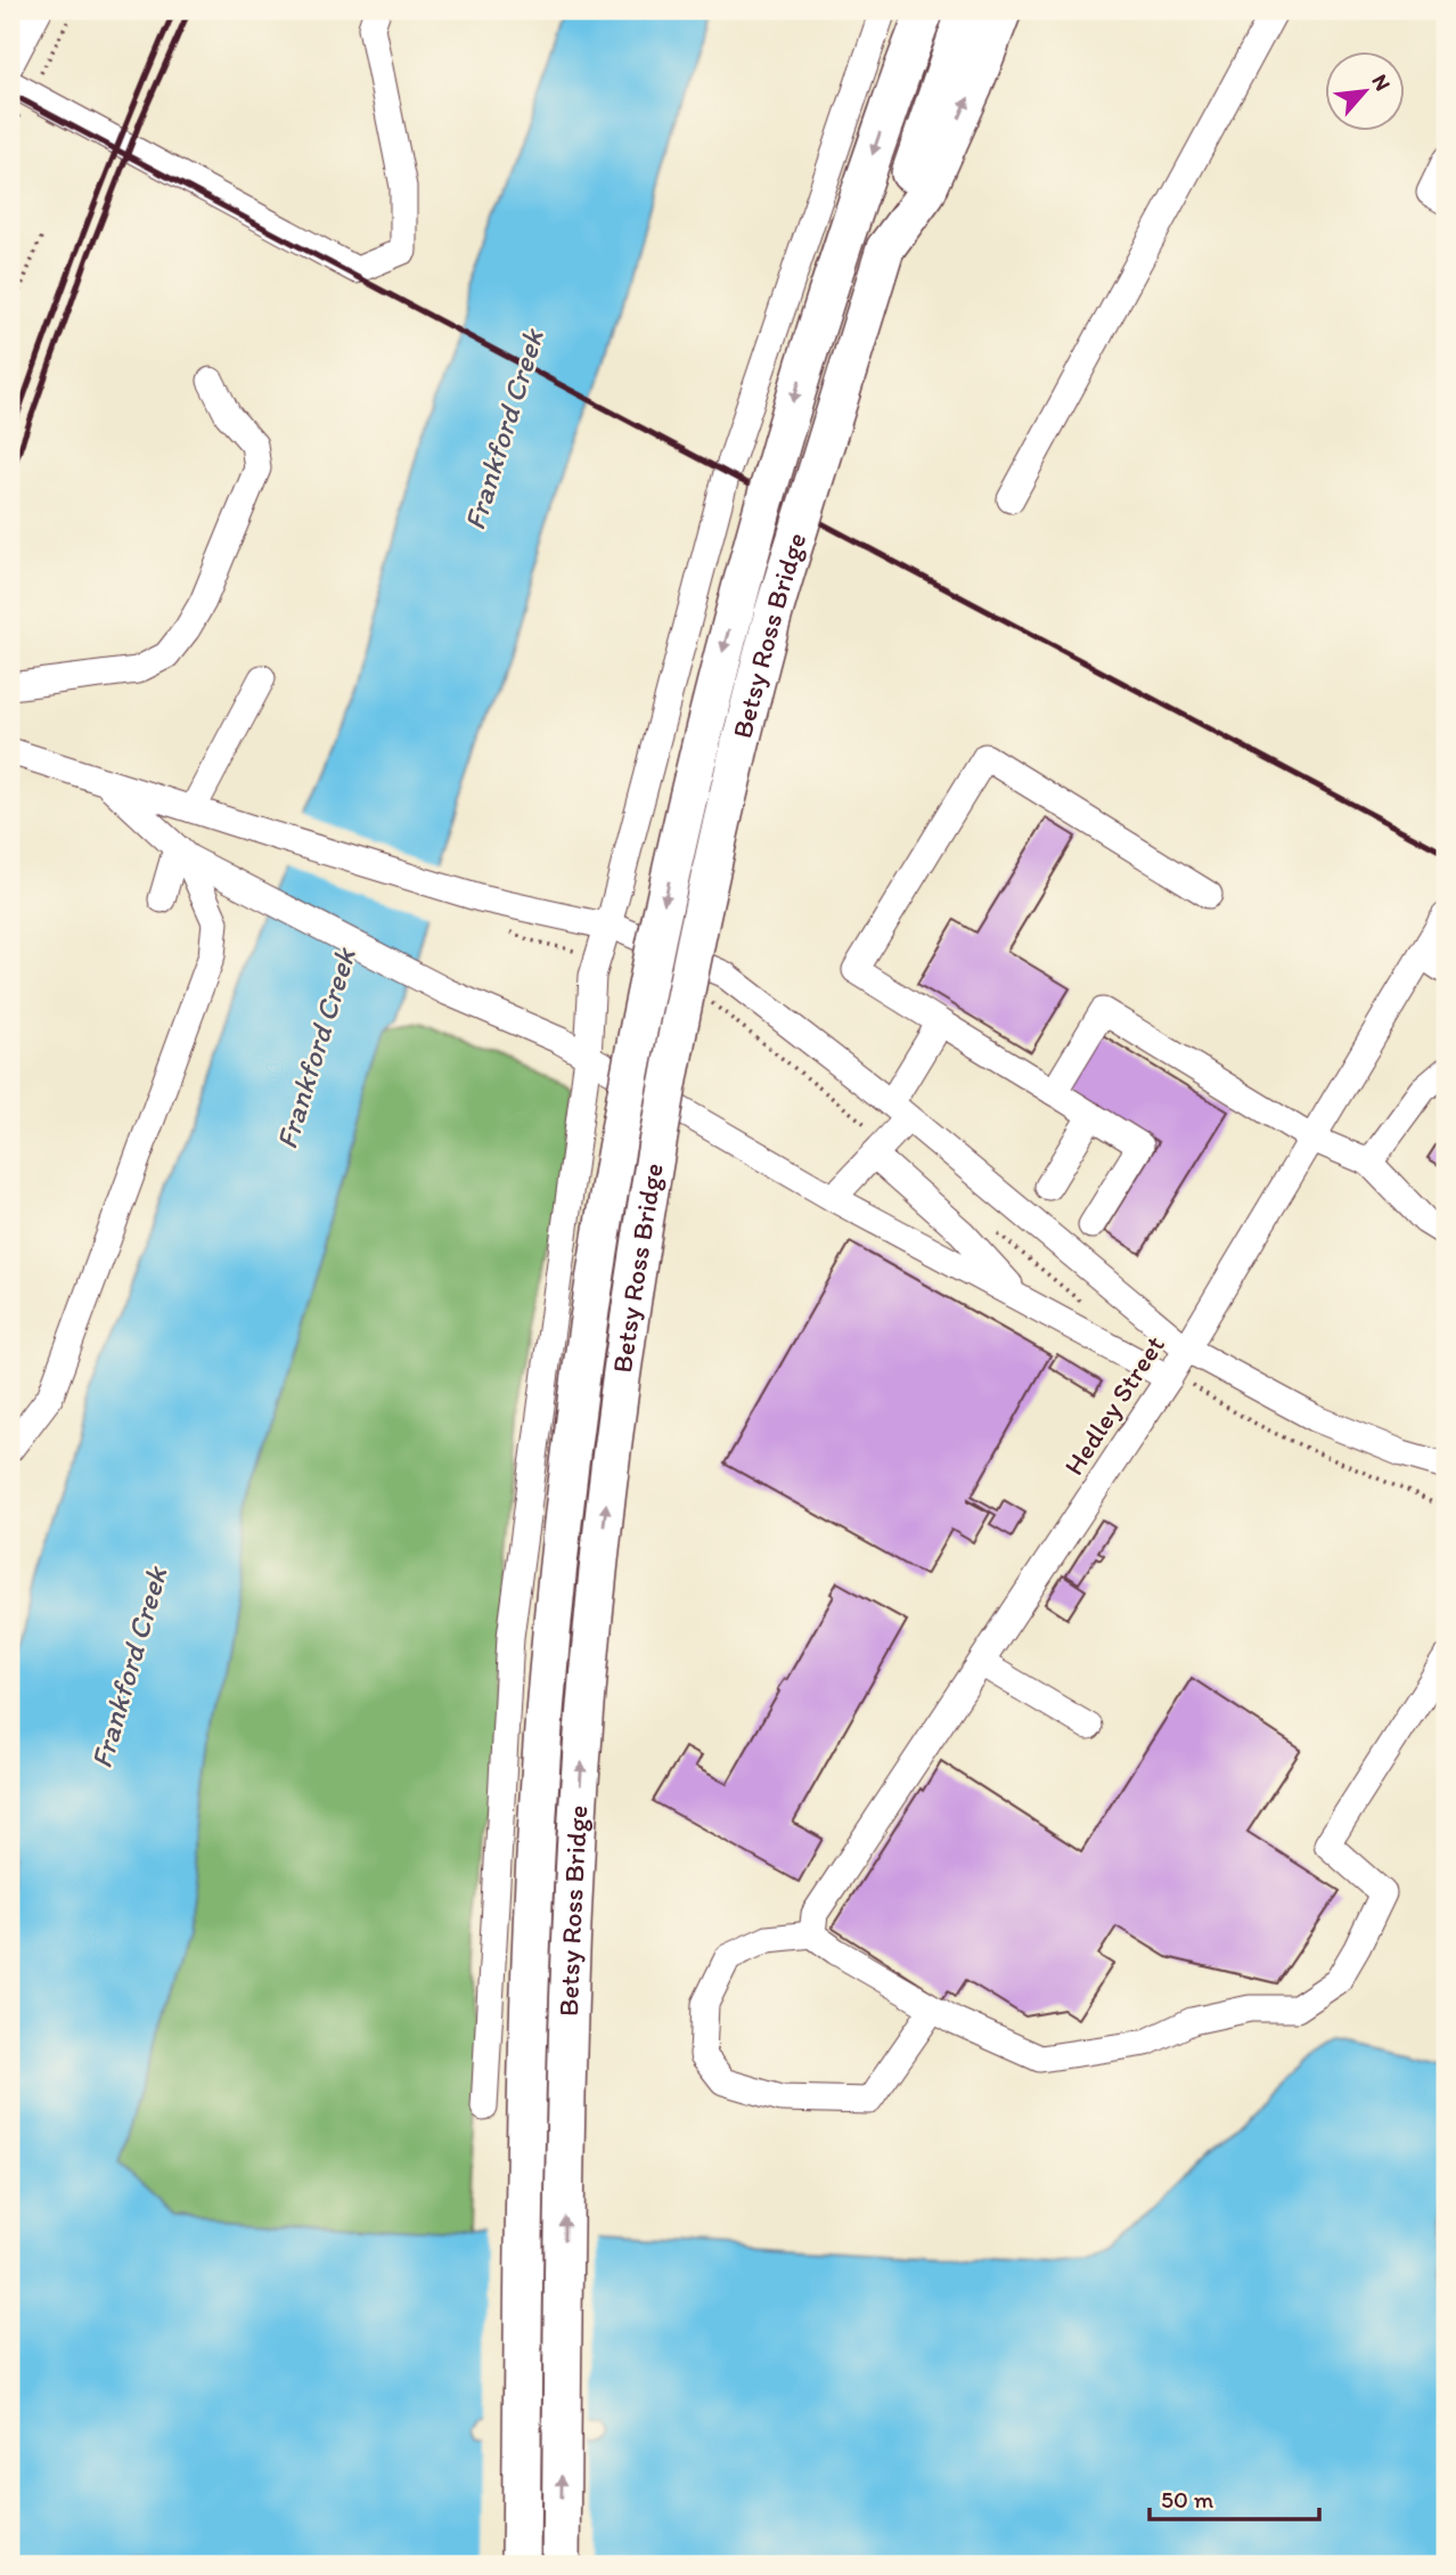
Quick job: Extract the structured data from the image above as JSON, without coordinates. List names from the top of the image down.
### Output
{
  "streets": {
    "highway": ["Betsy Ross Bridge"],
    "street": ["Hedley Street"]
  },
  "water": ["Frankford Creek"],
  "scale_bar": "50 m",
  "north": "top right"
}
